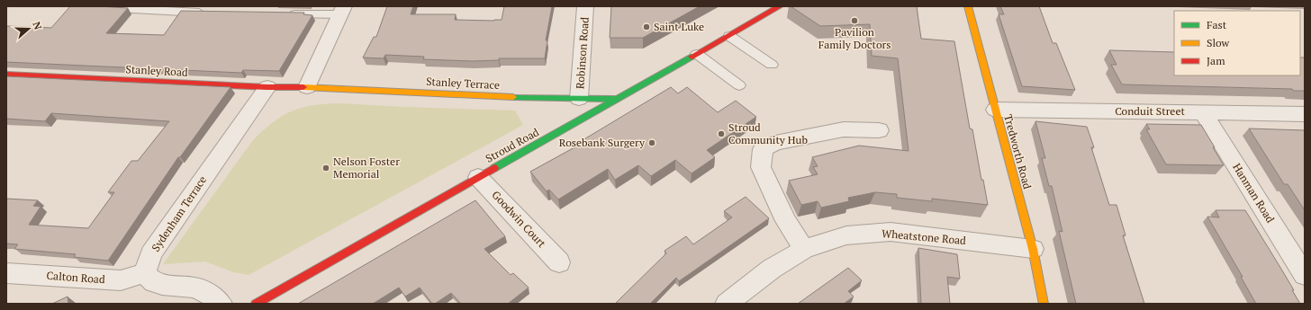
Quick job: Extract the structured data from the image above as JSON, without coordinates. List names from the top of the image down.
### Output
{
  "streets": {
    "street": [
      "Robinson Road",
      "Stanley Road",
      "Stanley Terrace",
      "Conduit Street",
      "Stroud Road",
      "Tredworth Road",
      "Hanman Road",
      "Sydenham Terrace",
      "Goodwin Court",
      "Wheatstone Road",
      "Calton Road"
    ]
  },
  "crossings": [
    ["Robinson Road", "Stanley Terrace"],
    ["Stanley Road", "Stanley Terrace"],
    ["Stanley Road", "Sydenham Terrace"],
    ["Stanley Terrace", "Stroud Road"],
    ["Conduit Street", "Tredworth Road"],
    ["Conduit Street", "Hanman Road"],
    ["Stroud Road", "Goodwin Court"],
    ["Tredworth Road", "Wheatstone Road"],
    ["Sydenham Terrace", "Calton Road"]
  ],
  "places": [
    "Pavilion Family Doctors",
    "Saint Luke",
    "Stroud Community Hub",
    "Rosebank Surgery",
    "Nelson Foster Memorial"
  ],
  "legend": ["Fast", "Slow", "Jam"],
  "north": "right"
}
